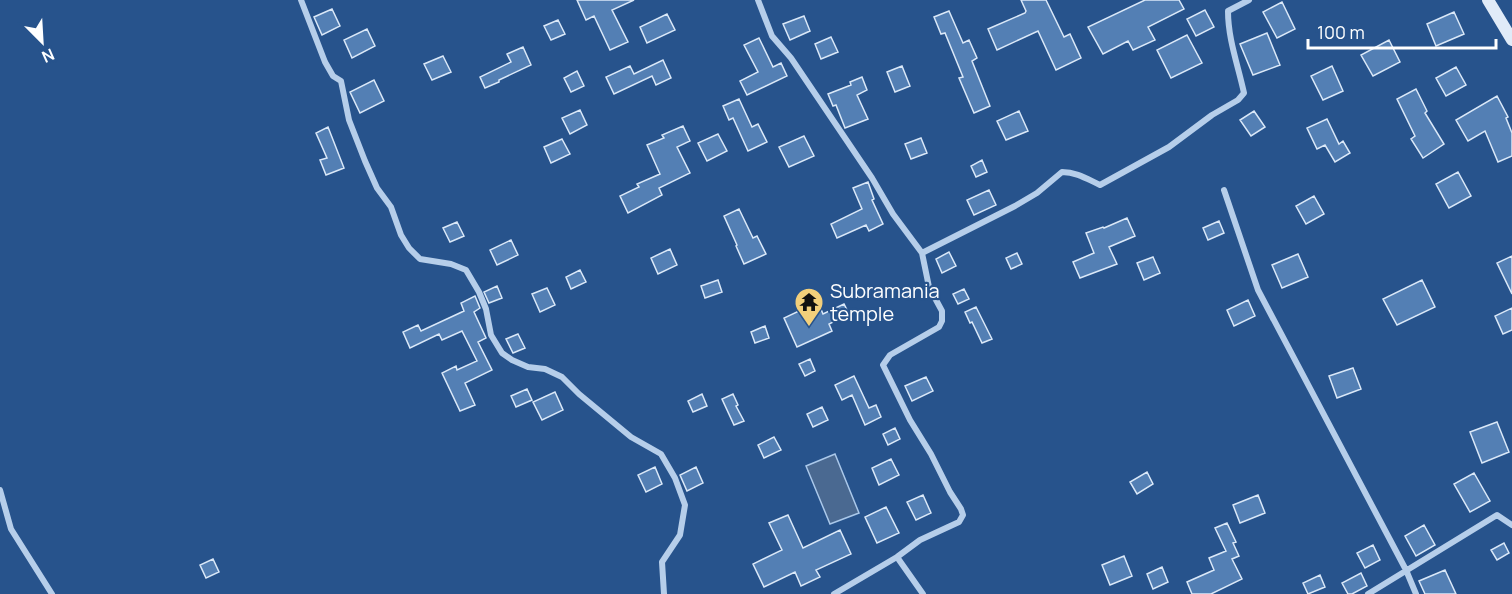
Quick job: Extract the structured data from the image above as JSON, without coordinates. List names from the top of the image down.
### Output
{
  "places": {
    "temple": ["Subramania temple"]
  },
  "scale_bar": "100 m",
  "north": "bottom right"
}
